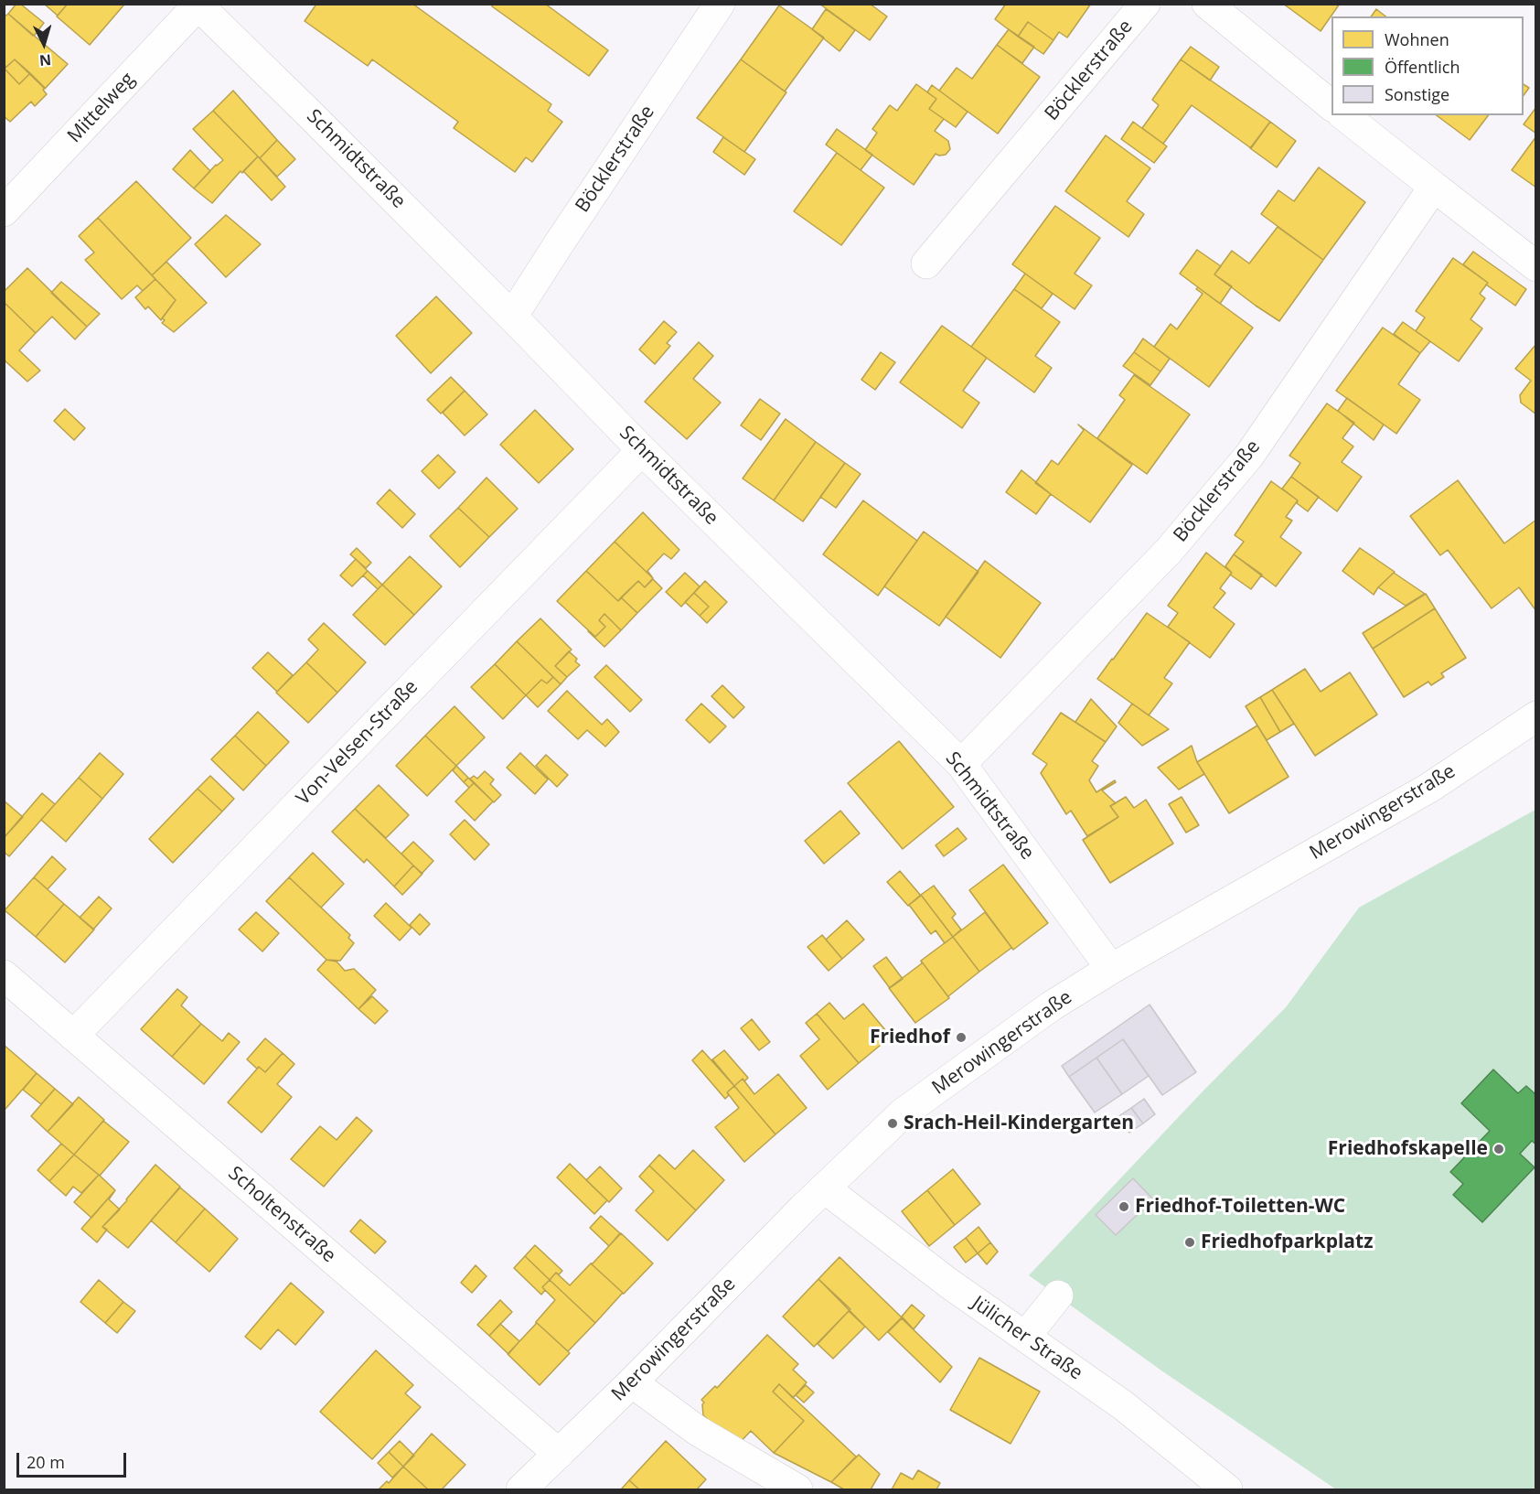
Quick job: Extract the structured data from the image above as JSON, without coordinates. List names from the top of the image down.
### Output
{
  "streets": {
    "street": [
      "Böcklerstraße",
      "Mittelweg",
      "Schmidtstraße",
      "Von-Velsen-Straße",
      "Merowingerstraße",
      "Scholtenstraße",
      "Jülicher Straße"
    ]
  },
  "crossings": [
    ["Böcklerstraße", "Schmidtstraße"],
    ["Mittelweg", "Schmidtstraße"],
    ["Schmidtstraße", "Von-Velsen-Straße"],
    ["Schmidtstraße", "Merowingerstraße"],
    ["Von-Velsen-Straße", "Scholtenstraße"],
    ["Merowingerstraße", "Scholtenstraße"],
    ["Merowingerstraße", "Jülicher Straße"]
  ],
  "places": [
    "Friedhof",
    "Srach-Heil-Kindergarten",
    "Friedhofskapelle",
    "Friedhof-Toiletten-WC",
    "Friedhofparkplatz"
  ],
  "legend": ["Wohnen", "Öffentlich", "Sonstige"],
  "scale_bar": "20 m",
  "north": "bottom"
}
